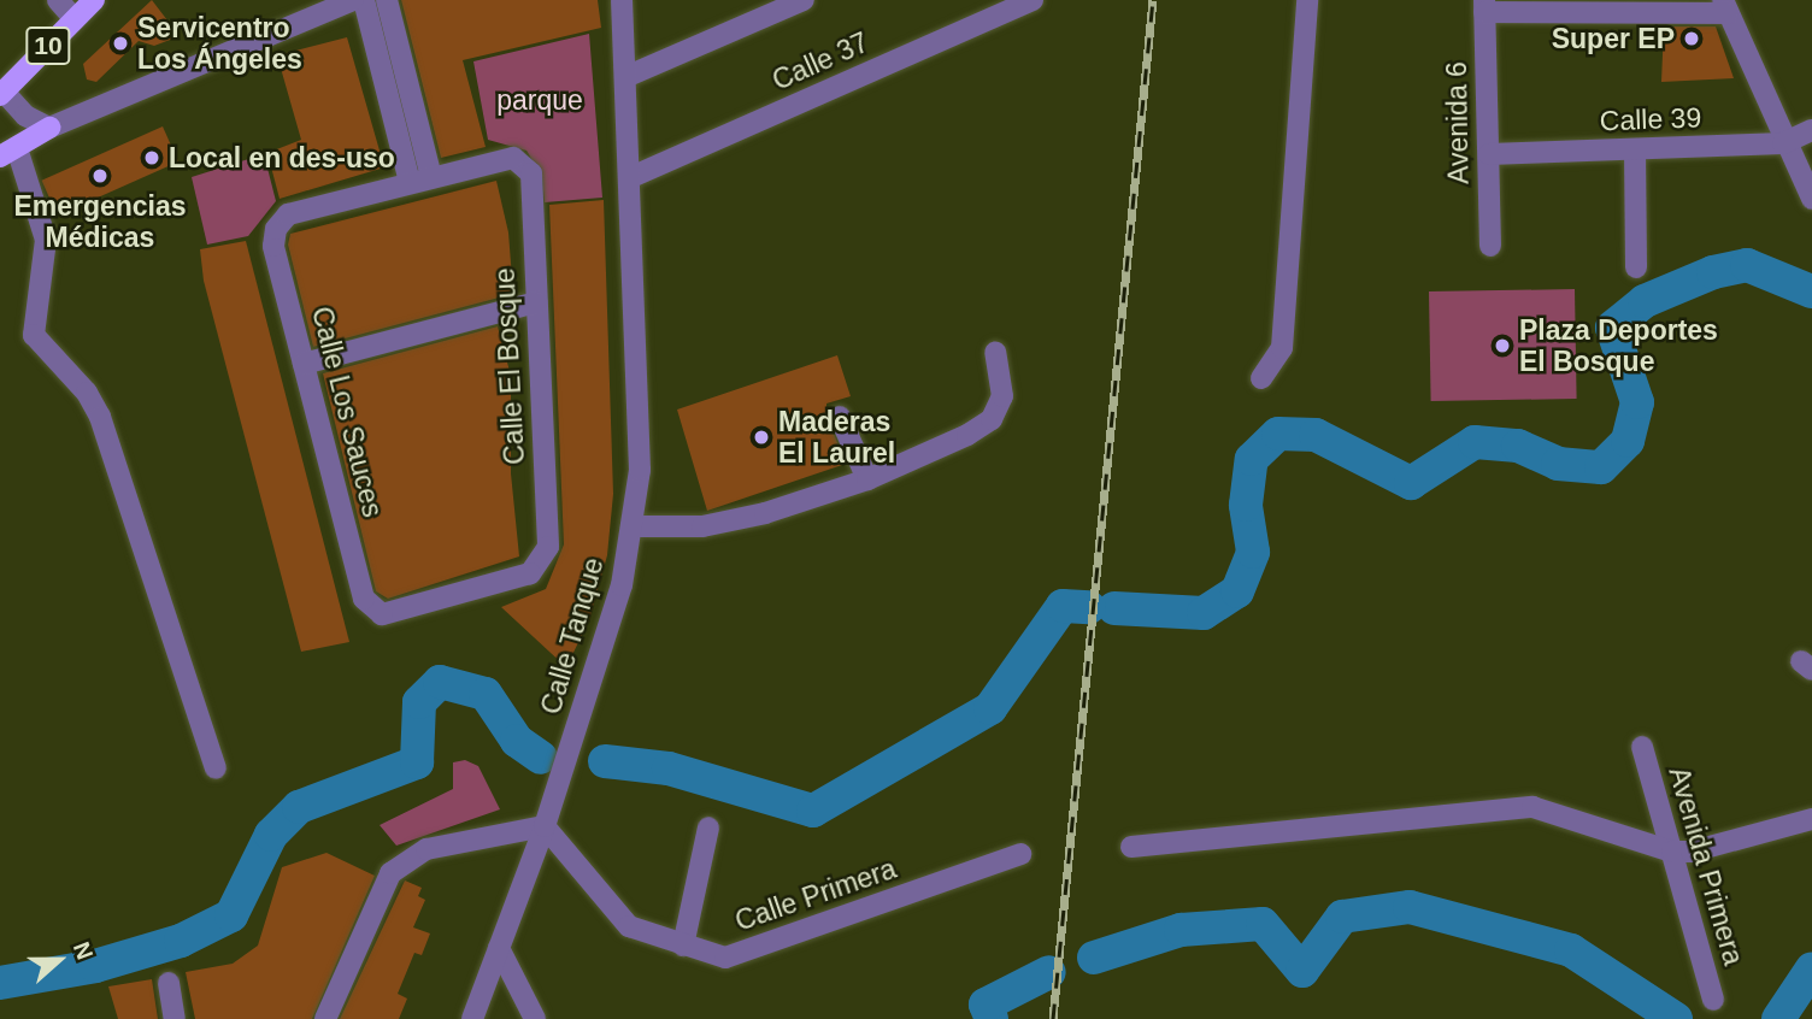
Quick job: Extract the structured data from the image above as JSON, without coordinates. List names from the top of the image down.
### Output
{
  "streets": {
    "main road": ["10"],
    "street": [
      "Calle 37",
      "Calle 39",
      "Avenida 6",
      "Calle El Bosque",
      "Calle Los Sauces",
      "Calle Tanque",
      "Avenida Primera",
      "Calle Primera"
    ]
  },
  "crossings": [
    ["Calle 37", "Calle Tanque"],
    ["Calle 39", "Avenida 6"],
    ["Calle El Bosque", "Calle Los Sauces"],
    ["Calle Tanque", "Calle Primera"]
  ],
  "parks": ["parque"],
  "places": [
    "Super EP",
    "Servicentro Los Ángeles",
    "Local en des-uso",
    "Emergencias Médicas",
    "Plaza Deportes El Bosque",
    "Maderas El Laurel"
  ],
  "north": "right"
}
